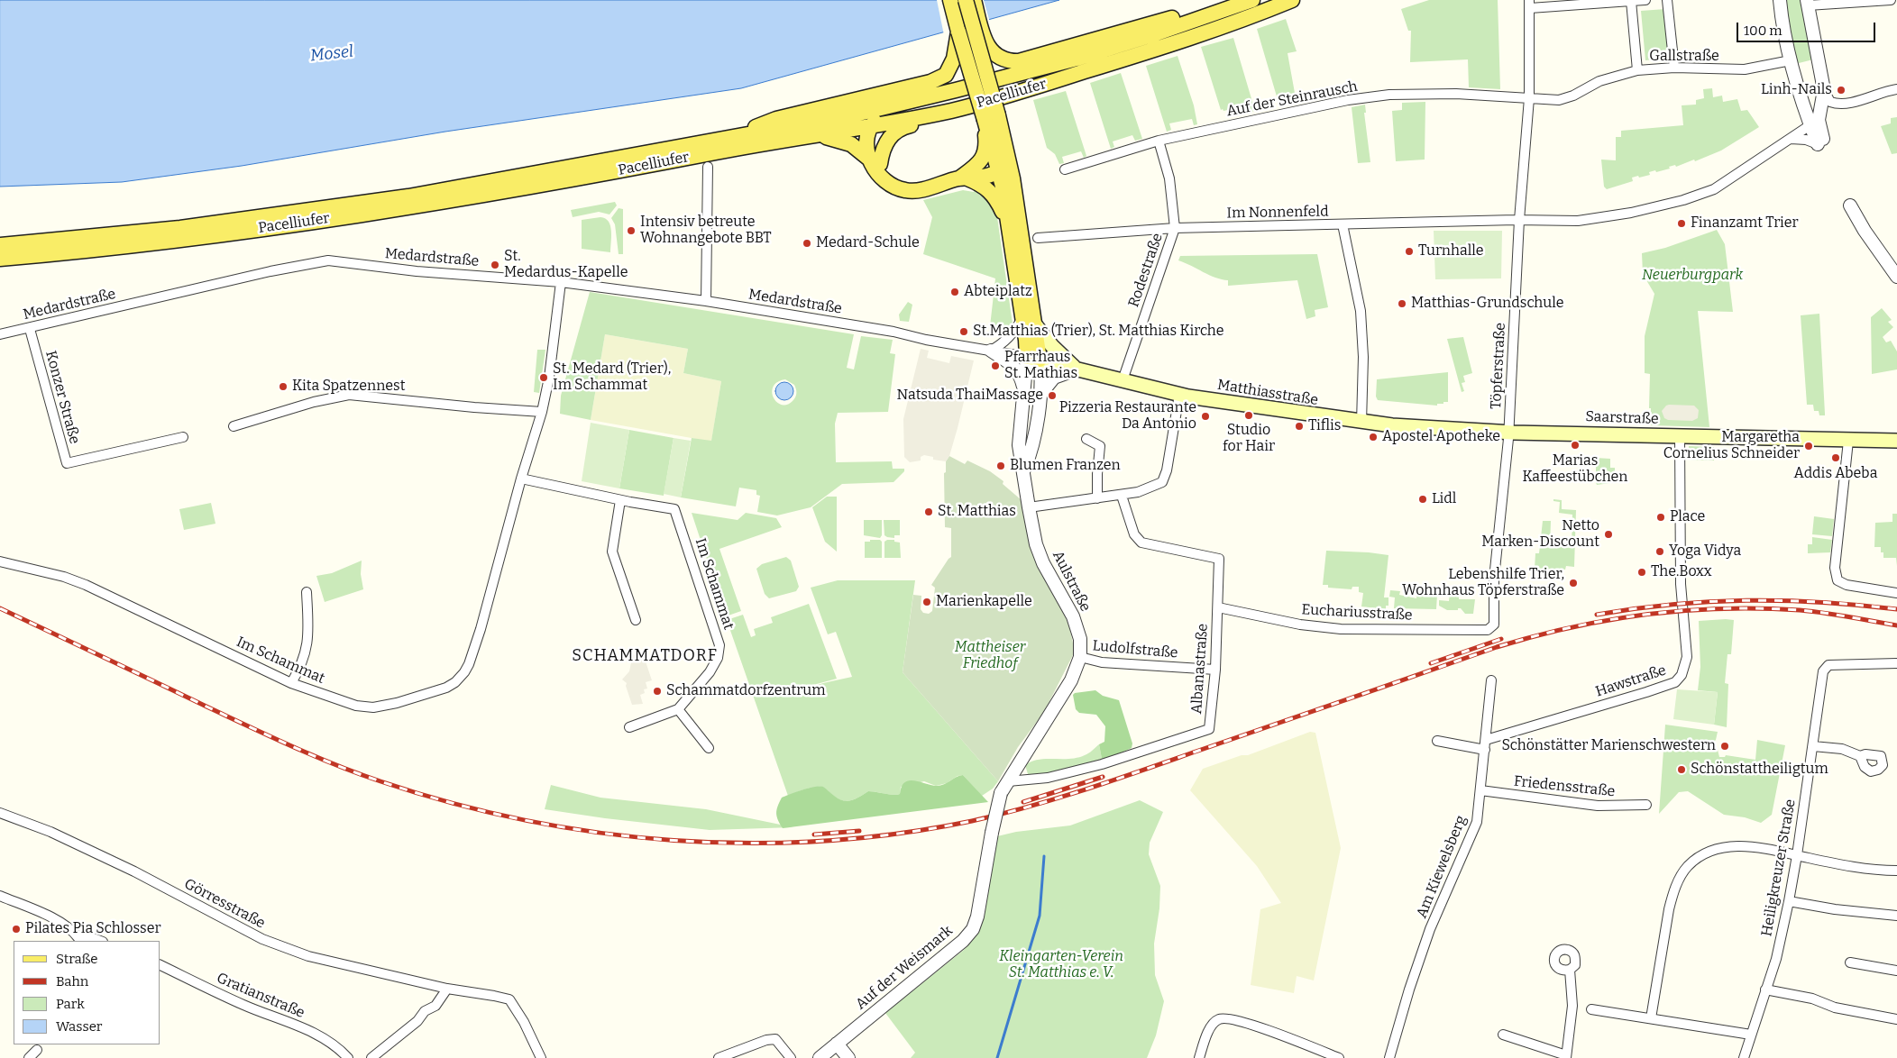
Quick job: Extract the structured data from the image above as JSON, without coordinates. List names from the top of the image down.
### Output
{
  "streets": {
    "main road": ["Pacelliufer", "Matthiasstraße", "Saarstraße"],
    "street": [
      "Gallstraße",
      "Auf der Steinrausch",
      "Im Nonnenfeld",
      "Medardstraße",
      "Rodestraße",
      "Töpferstraße",
      "Konzer Straße",
      "Aulstraße",
      "Im Schammat",
      "Euchariusstraße",
      "Ludolfstraße",
      "Albanastraße",
      "Hawstraße",
      "Friedensstraße",
      "Am Kiewelsberg",
      "Heiligkreuzer Straße",
      "Görresstraße",
      "Auf der Weismark",
      "Gratianstraße"
    ]
  },
  "crossings": [
    ["Gallstraße", "Auf der Steinrausch"],
    ["Gallstraße", "Töpferstraße"],
    ["Auf der Steinrausch", "Rodestraße"],
    ["Auf der Steinrausch", "Töpferstraße"],
    ["Im Nonnenfeld", "Rodestraße"],
    ["Im Nonnenfeld", "Töpferstraße"],
    ["Medardstraße", "Matthiasstraße"],
    ["Medardstraße", "Konzer Straße"],
    ["Medardstraße", "Aulstraße"],
    ["Medardstraße", "Im Schammat"],
    ["Rodestraße", "Matthiasstraße"],
    ["Töpferstraße", "Matthiasstraße"],
    ["Töpferstraße", "Saarstraße"],
    ["Töpferstraße", "Euchariusstraße"],
    ["Matthiasstraße", "Saarstraße"],
    ["Matthiasstraße", "Aulstraße"],
    ["Saarstraße", "Hawstraße"],
    ["Aulstraße", "Ludolfstraße"],
    ["Aulstraße", "Albanastraße"],
    ["Aulstraße", "Auf der Weismark"],
    ["Euchariusstraße", "Albanastraße"],
    ["Ludolfstraße", "Albanastraße"],
    ["Hawstraße", "Am Kiewelsberg"],
    ["Friedensstraße", "Am Kiewelsberg"]
  ],
  "districts": ["SCHAMMATDORF"],
  "water": ["Mosel"],
  "parks": ["Neuerburgpark", "Mattheiser Friedhof", "Kleingarten-Verein St. Matthias e. V."],
  "places": [
    "Linh-Nails",
    "Finanzamt Trier",
    "Intensiv betreute Wohnangebote BBT",
    "Medard-Schule",
    "Turnhalle",
    "St. Medardus-Kapelle",
    "Abteiplatz",
    "Matthias-Grundschule",
    "St.Matthias (Trier), St. Matthias Kirche",
    "Pfarrhaus St. Mathias",
    "St. Medard (Trier), Im Schammat",
    "Kita Spatzennest",
    "Natsuda ThaiMassage",
    "Studio for Hair",
    "Pizzeria Restaurante Da Antonio",
    "Tiflis",
    "Apostel Apotheke",
    "Marias Kaffeestübchen",
    "Margaretha Cornelius Schneider",
    "Addis Abeba",
    "Blumen Franzen",
    "Lidl",
    "St. Matthias",
    "Place",
    "Netto Marken-Discount",
    "Yoga Vidya",
    "The.Boxx",
    "Lebenshilfe Trier, Wohnhaus Töpferstraße",
    "Marienkapelle",
    "Schammatdorfzentrum",
    "Schönstätter Marienschwestern",
    "Schönstattheiligtum",
    "Pilates Pia Schlosser"
  ],
  "legend": [
    "Straße",
    "Bahn",
    "Park",
    "Wasser"
  ],
  "scale_bar": "100 m"
}
